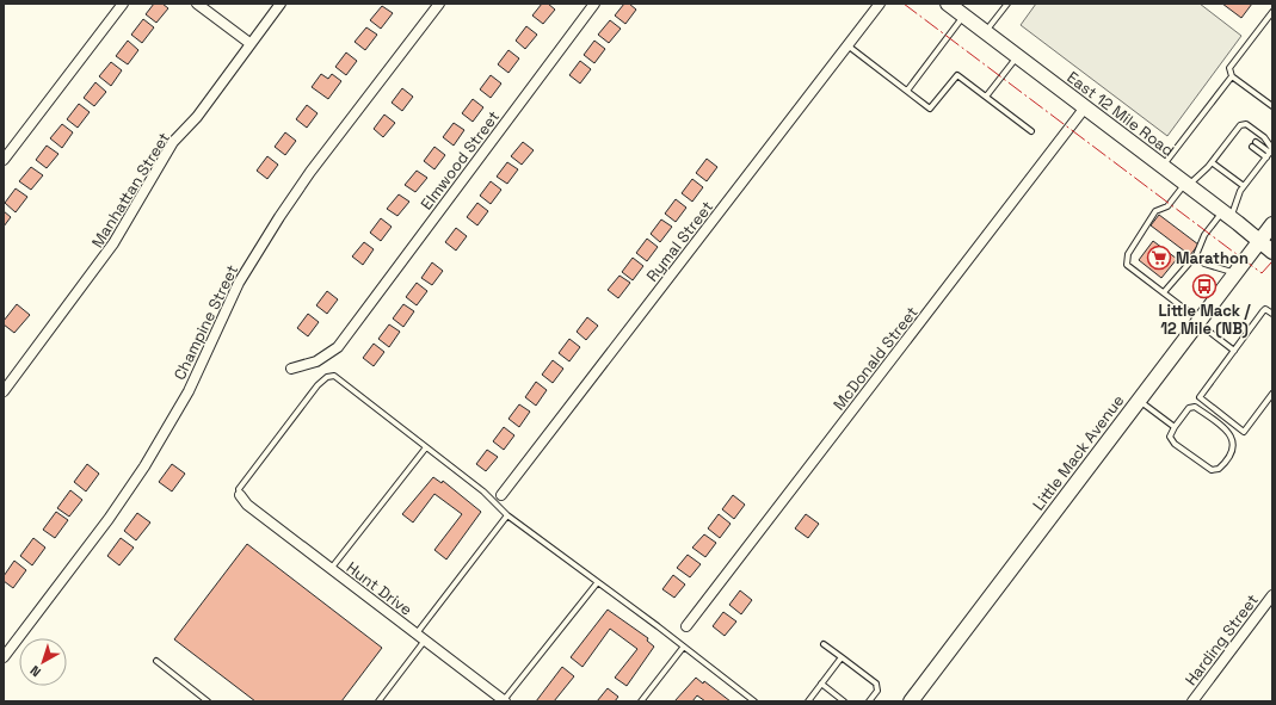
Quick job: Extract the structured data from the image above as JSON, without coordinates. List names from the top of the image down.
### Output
{
  "streets": {
    "main road": ["East 12 Mile Road", "Little Mack Avenue"],
    "street": [
      "Elmwood Street",
      "Manhattan Street",
      "Rymal Street",
      "Champine Street",
      "McDonald Street",
      "Hunt Drive",
      "Harding Street"
    ]
  },
  "crossings": [
    ["East 12 Mile Road", "McDonald Street"],
    ["East 12 Mile Road", "Little Mack Avenue"]
  ],
  "places": {
    "supermarket": ["Marathon"],
    "bus stop": ["Little Mack / 12 Mile (NB)"]
  },
  "north": "bottom left"
}
